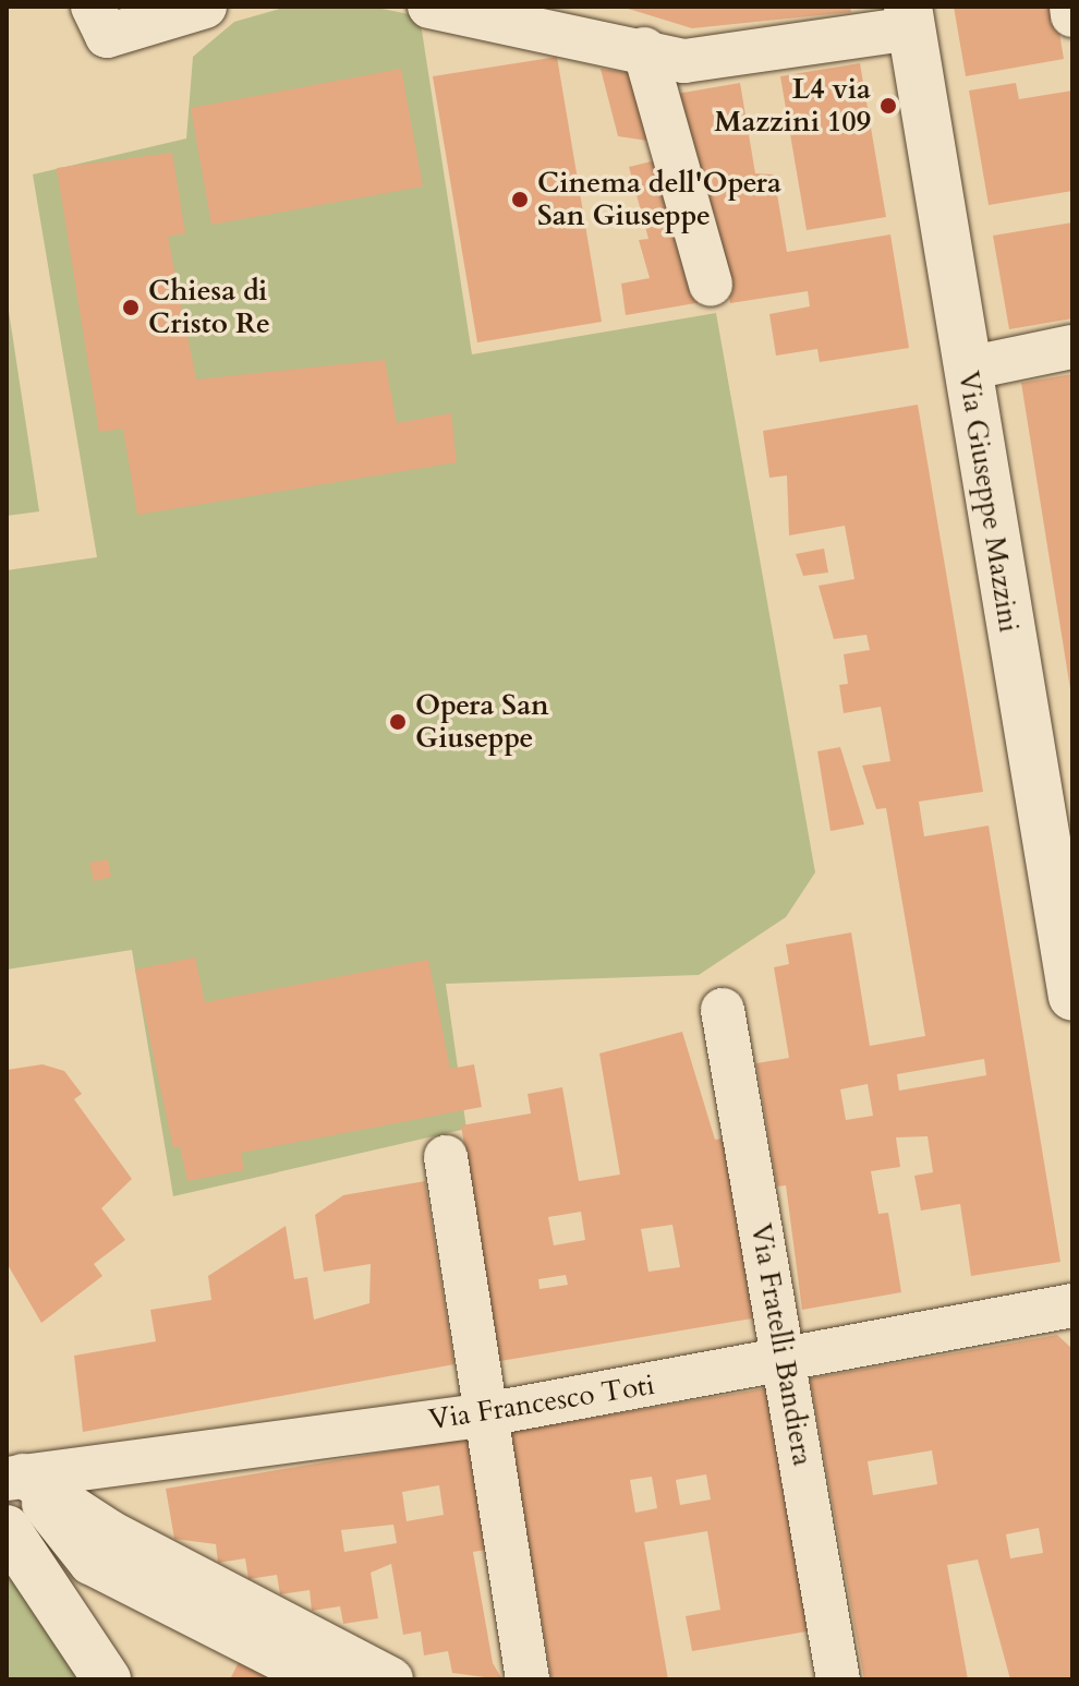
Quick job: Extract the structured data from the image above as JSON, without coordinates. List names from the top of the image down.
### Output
{
  "streets": {
    "street": ["Via Giuseppe Mazzini", "Via Fratelli Bandiera", "Via Francesco Toti"]
  },
  "crossings": [
    ["Via Fratelli Bandiera", "Via Francesco Toti"]
  ],
  "places": [
    "L4 via Mazzini 109",
    "Cinema dell'Opera San Giuseppe",
    "Chiesa di Cristo Re",
    "Opera San Giuseppe"
  ]
}
